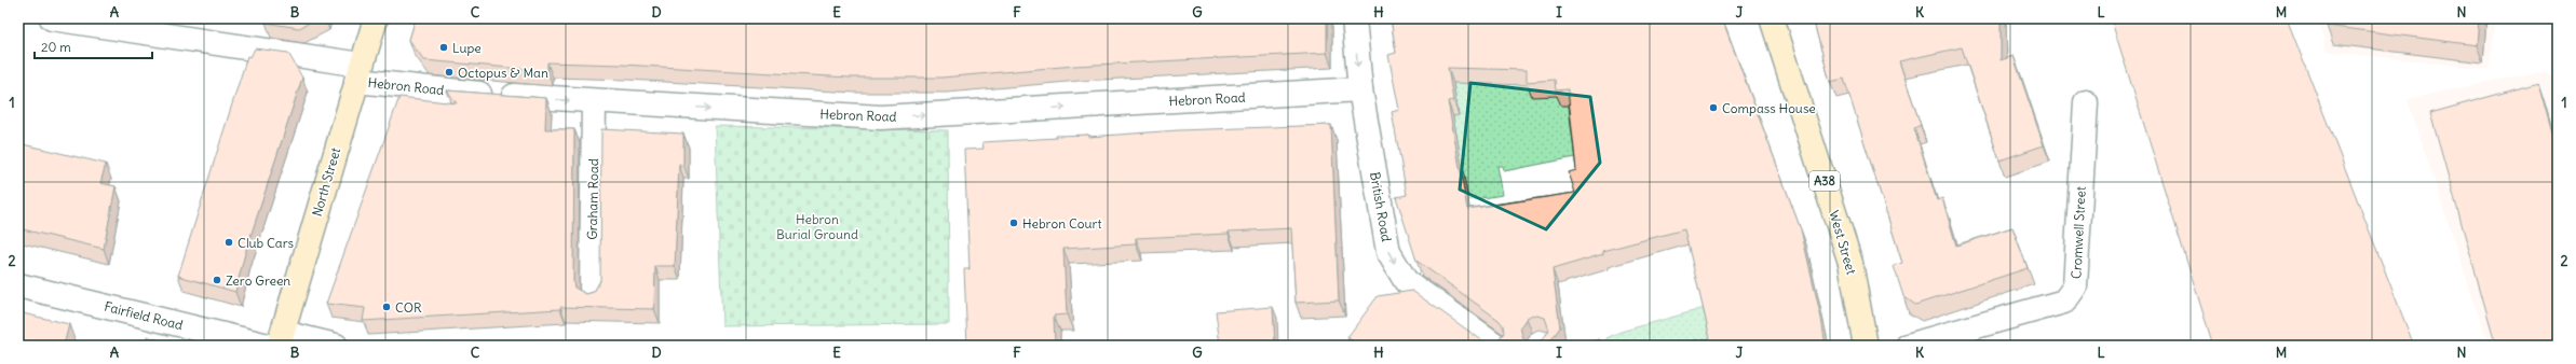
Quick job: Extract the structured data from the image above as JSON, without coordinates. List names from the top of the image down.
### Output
{
  "streets": {
    "main road": ["A38", "North Street", "West Street"],
    "street": [
      "Hebron Road",
      "Graham Road",
      "British Road",
      "Cromwell Street",
      "Fairfield Road"
    ]
  },
  "crossings": [
    ["Hebron Road", "North Street"],
    ["Hebron Road", "Graham Road"],
    ["Hebron Road", "British Road"],
    ["North Street", "Fairfield Road"]
  ],
  "one_way": ["Hebron Road", "British Road"],
  "parks": ["Hebron Burial Ground"],
  "places": [
    "Lupe",
    "Octopus & Man",
    "Compass House",
    "Hebron Court",
    "Club Cars",
    "Zero Green",
    "COR"
  ],
  "scale_bar": "20 m",
  "grid": {
    "columns": [
      "A",
      "B",
      "C",
      "D",
      "E",
      "F",
      "G",
      "H",
      "I",
      "J",
      "K",
      "L",
      "M",
      "N"
    ],
    "rows": ["1", "2"]
  }
}
